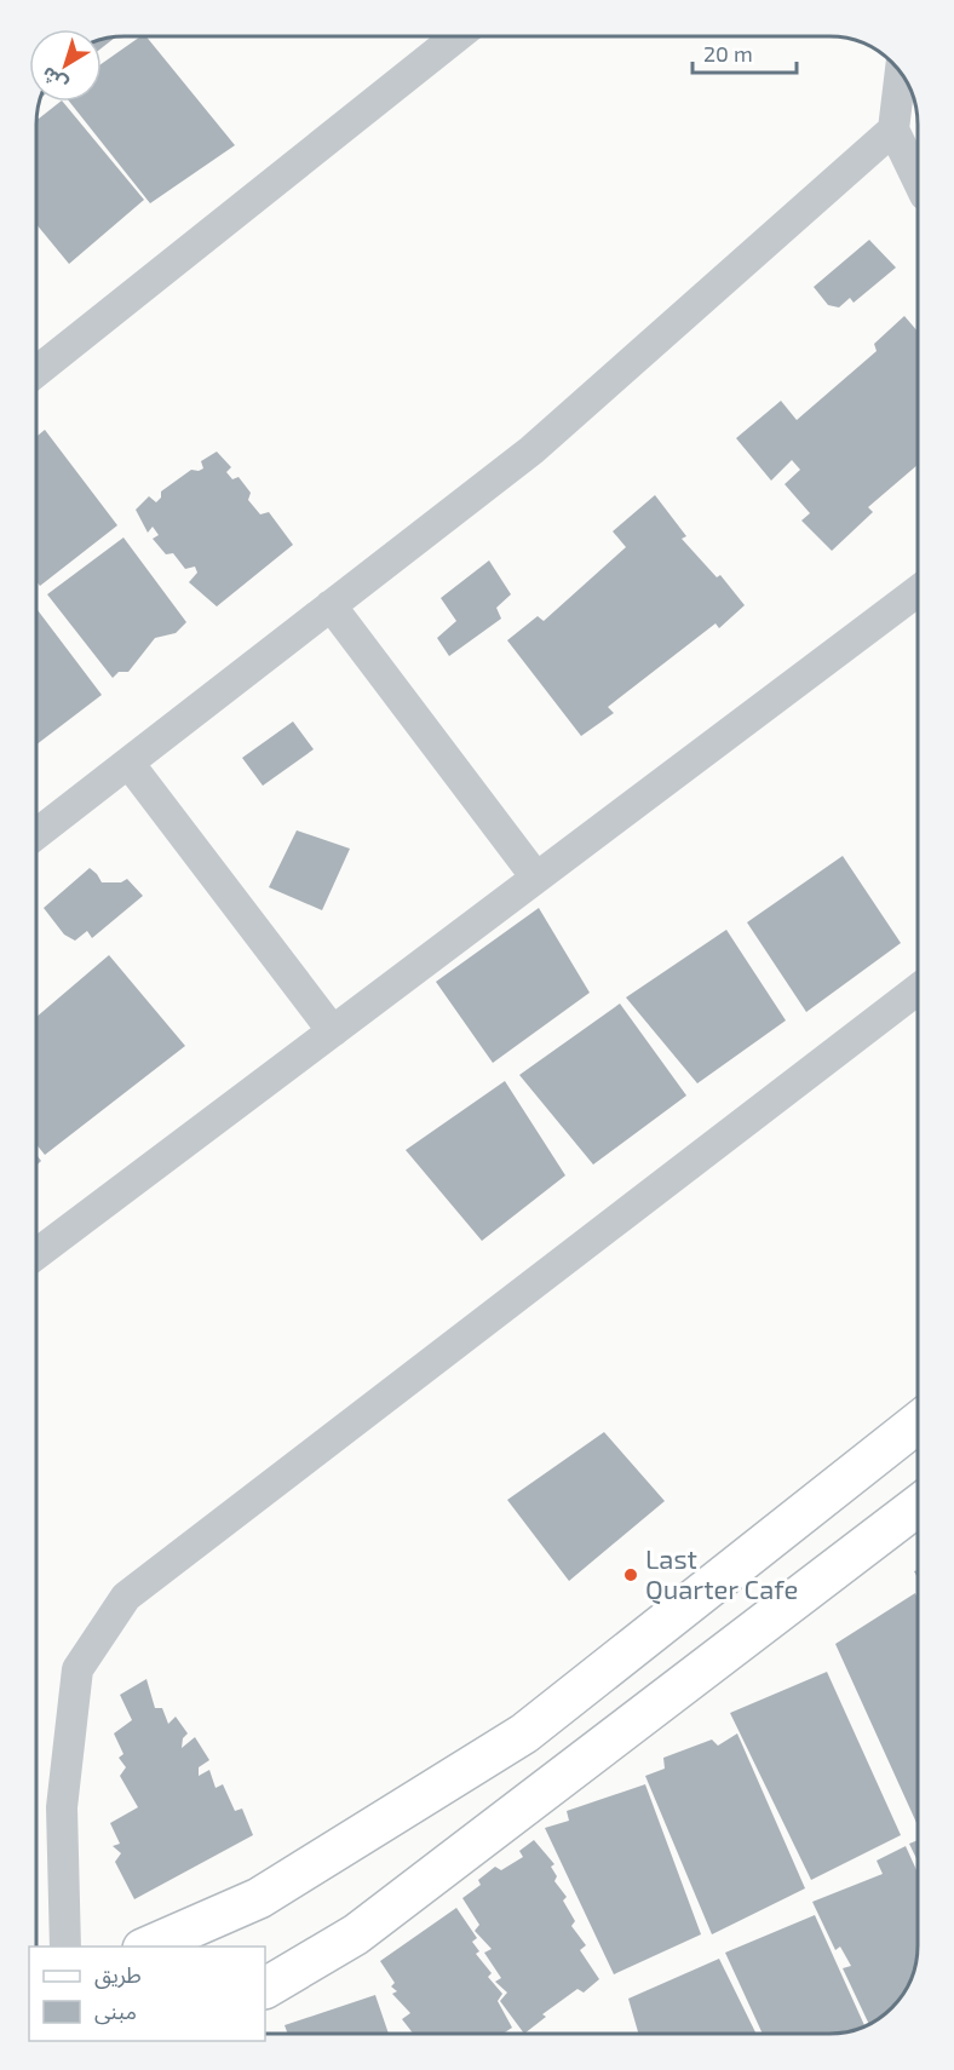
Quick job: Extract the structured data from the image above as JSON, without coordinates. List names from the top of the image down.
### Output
{
  "places": ["Last Quarter Cafe"],
  "legend": ["طريق", "مبنى"],
  "scale_bar": "20 m",
  "north": "bottom left"
}
